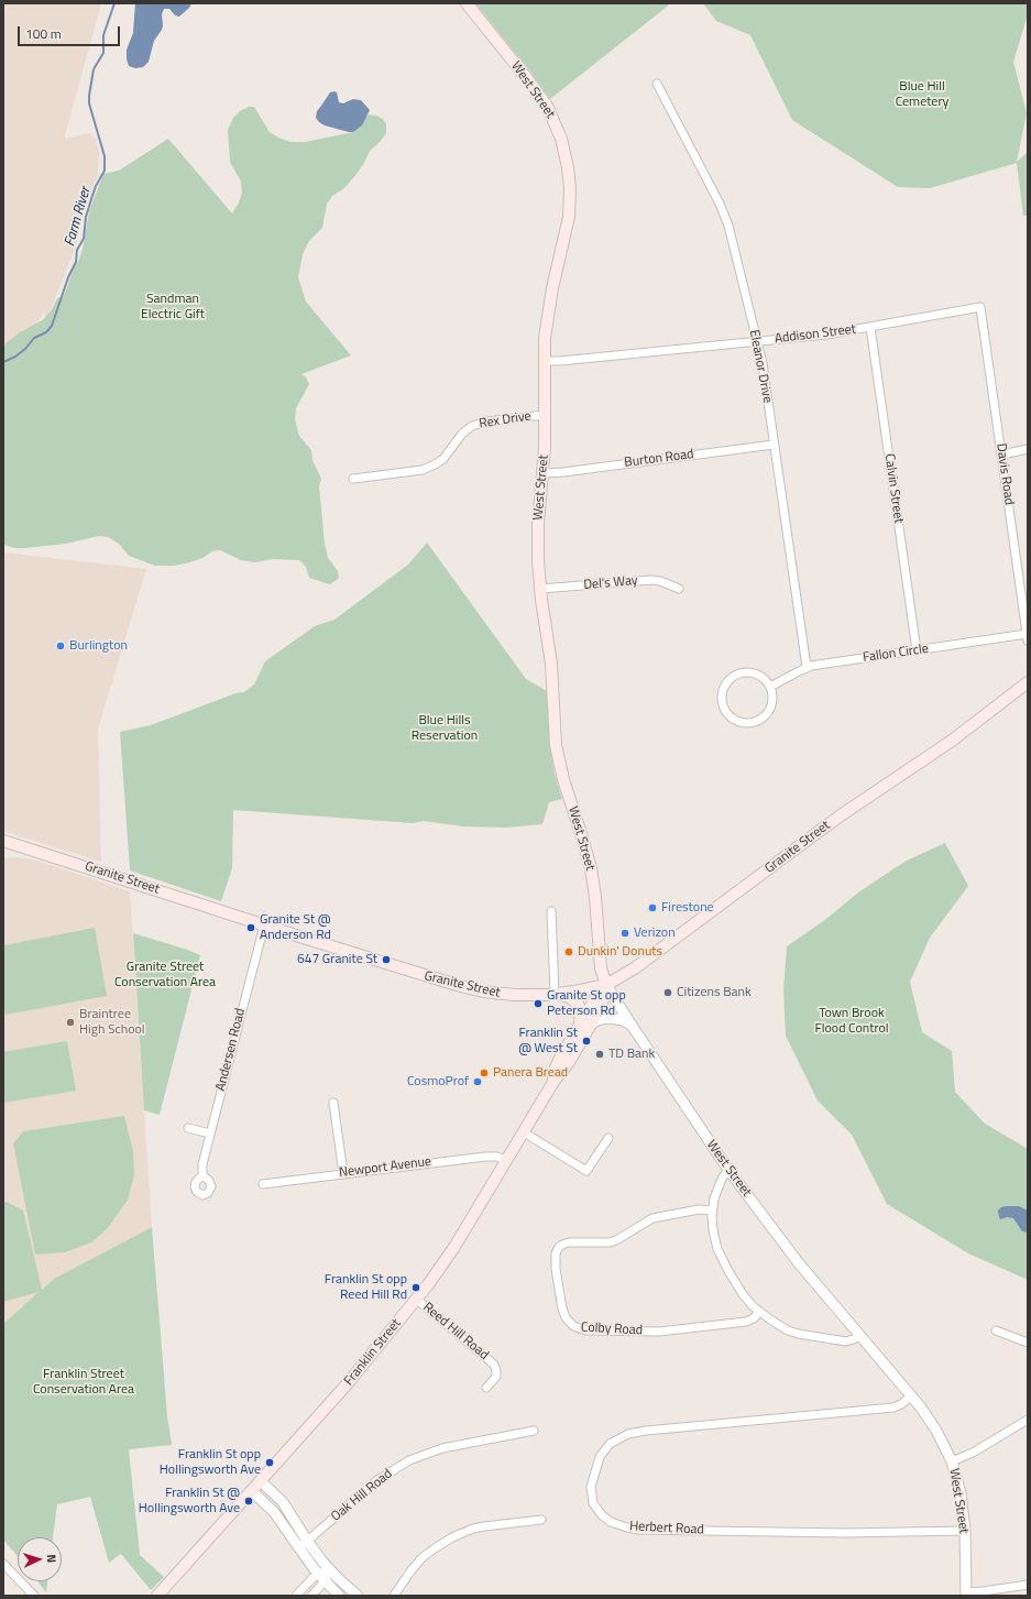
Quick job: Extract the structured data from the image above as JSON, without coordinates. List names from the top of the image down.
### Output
{
  "streets": {
    "main road": ["West Street", "Granite Street", "Franklin Street"],
    "street": [
      "Addison Street",
      "Eleanor Drive",
      "Rex Drive",
      "Burton Road",
      "Davis Road",
      "Calvin Street",
      "Del's Way",
      "Fallon Circle",
      "Andersen Road",
      "Newport Avenue",
      "Colby Road",
      "Reed Hill Road",
      "Oak Hill Road",
      "Herbert Road"
    ]
  },
  "crossings": [
    ["West Street", "Addison Street"],
    ["West Street", "Rex Drive"],
    ["West Street", "Burton Road"],
    ["West Street", "Del's Way"],
    ["West Street", "Granite Street"],
    ["West Street", "Franklin Street"],
    ["West Street", "Herbert Road"],
    ["Addison Street", "Eleanor Drive"],
    ["Addison Street", "Davis Road"],
    ["Addison Street", "Calvin Street"],
    ["Eleanor Drive", "Burton Road"],
    ["Eleanor Drive", "Fallon Circle"],
    ["Davis Road", "Fallon Circle"],
    ["Calvin Street", "Fallon Circle"],
    ["Granite Street", "Andersen Road"],
    ["Granite Street", "Franklin Street"],
    ["Newport Avenue", "Franklin Street"],
    ["Reed Hill Road", "Franklin Street"]
  ],
  "water": ["Farm River"],
  "parks": [
    "Blue Hill Cemetery",
    "Sandman Electric Gift",
    "Blue Hills Reservation",
    "Granite Street Conservation Area",
    "Town Brook Flood Control",
    "Franklin Street Conservation Area"
  ],
  "places": [
    "Burlington",
    "Firestone",
    "Granite St @ Anderson Rd",
    "Verizon",
    "Dunkin' Donuts",
    "647 Granite St",
    "Citizens Bank",
    "Granite St opp Peterson Rd",
    "Braintree High School",
    "Franklin St @ West St",
    "TD Bank",
    "Panera Bread",
    "CosmoProf",
    "Franklin St opp Reed Hill Rd",
    "Franklin St opp Hollingsworth Ave",
    "Franklin St @ Hollingsworth Ave"
  ],
  "scale_bar": "100 m",
  "north": "right"
}
